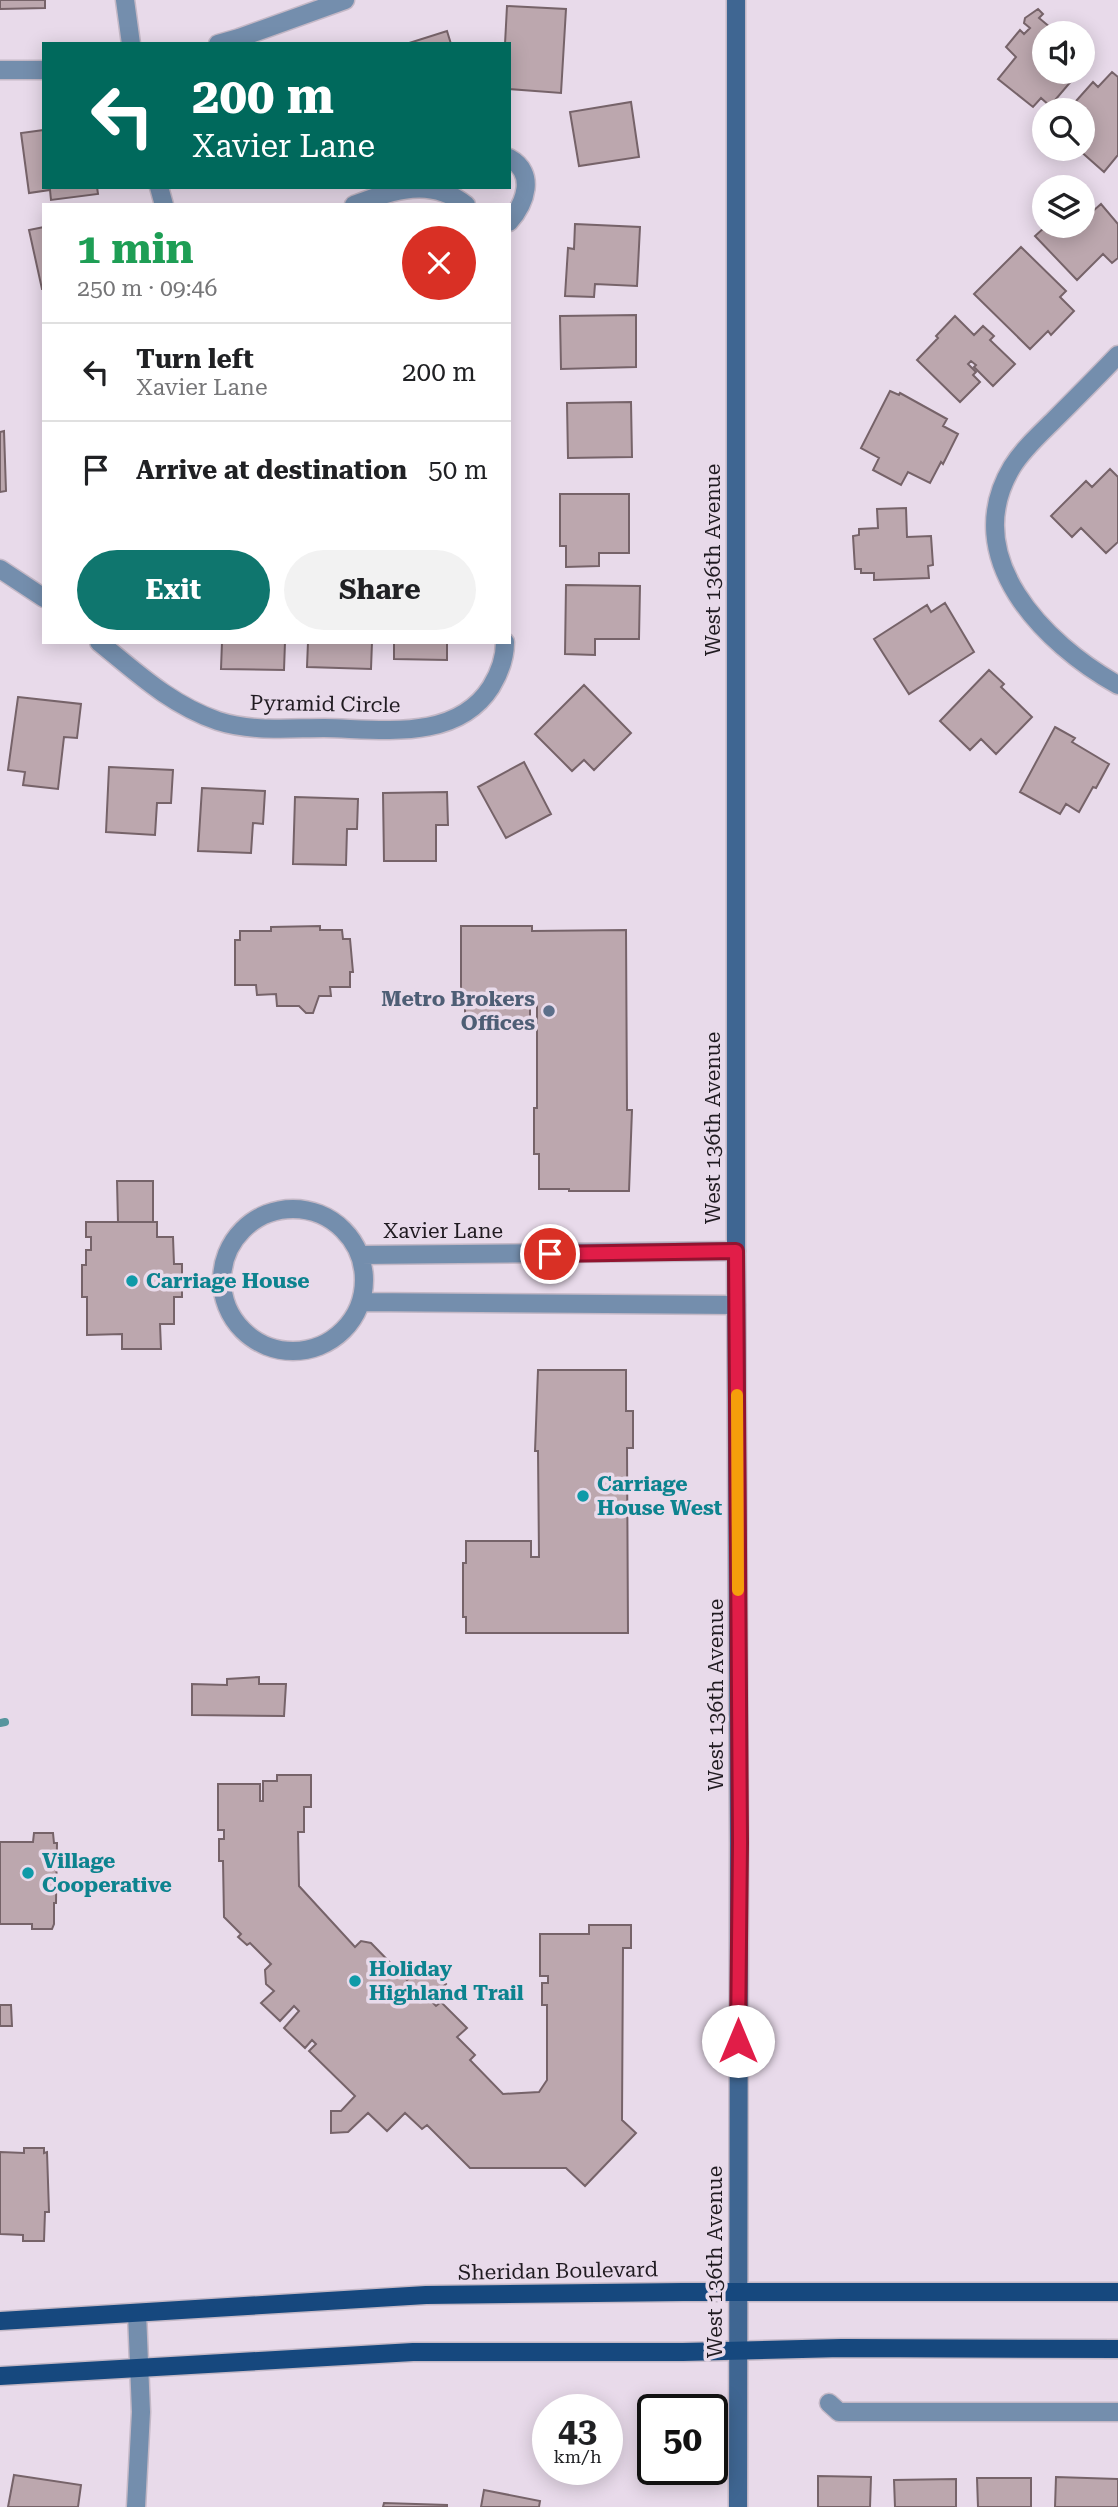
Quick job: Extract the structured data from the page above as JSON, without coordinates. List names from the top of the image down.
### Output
{
  "streets": {
    "main road": ["West 136th Avenue", "Sheridan Boulevard"],
    "street": ["Pyramid Circle", "Xavier Lane"]
  },
  "crossings": [
    ["West 136th Avenue", "Xavier Lane"],
    ["West 136th Avenue", "Sheridan Boulevard"]
  ],
  "places": [
    "Metro Brokers Offices",
    "Carriage House",
    "Carriage House West",
    "Village Cooperative",
    "Holiday Highland Trail"
  ],
  "page": {
    "turn": ["200 m", "Xavier Lane"],
    "heading": ["1 min", "250 m · 09:46"],
    "list": [
      {
        "name": "Turn left",
        "note": "Xavier Lane",
        "value": "200 m"
      },
      {
        "name": "Arrive at destination",
        "value": "50 m"
      }
    ],
    "buttons": ["Exit", "Share"],
    "speed": "43 km/h",
    "limit": "50"
  }
}
